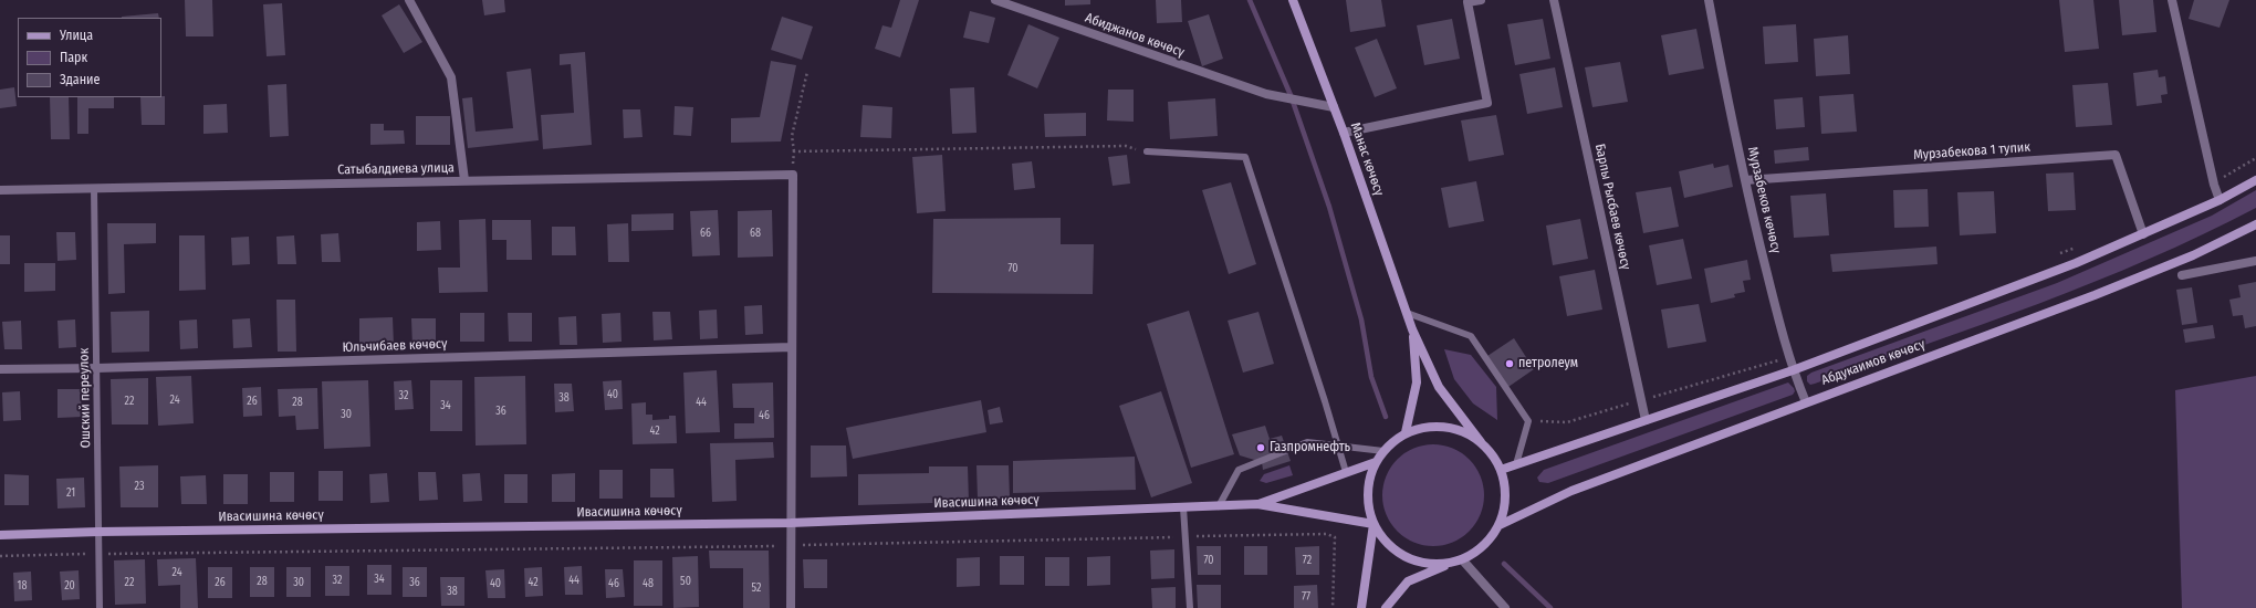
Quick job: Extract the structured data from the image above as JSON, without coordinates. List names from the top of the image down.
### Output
{
  "streets": {
    "main road": ["Манас көчөсү", "Абдукаимов көчөсү", "Ивасишина көчөсү"],
    "street": [
      "Абиджанов көчөсү",
      "Мурзабекова 1 тупик",
      "Сатыбалдиева улица",
      "Мурзабеков көчөсү",
      "Барпы Рысбаев көчөсү",
      "Юльчибаев көчөсү"
    ],
    "lane": ["Ошский переулок"]
  },
  "crossings": [
    ["Абиджанов көчөсү", "Манас көчөсү"],
    ["Мурзабекова 1 тупик", "Мурзабеков көчөсү"],
    ["Мурзабекова 1 тупик", "Абдукаимов көчөсү"],
    ["Сатыбалдиева улица", "Ошский переулок"],
    ["Мурзабеков көчөсү", "Абдукаимов көчөсү"],
    ["Барпы Рысбаев көчөсү", "Абдукаимов көчөсү"],
    ["Юльчибаев көчөсү", "Ошский переулок"],
    ["Ошский переулок", "Ивасишина көчөсү"]
  ],
  "places": ["петролеум", "Газпромнефть"],
  "house_numbers": [
    "66",
    "68",
    "70",
    "40",
    "32",
    "38",
    "24",
    "22",
    "26",
    "28",
    "44",
    "34",
    "36",
    "30",
    "46",
    "42",
    "23",
    "21",
    "70",
    "72",
    "24",
    "34",
    "32",
    "44",
    "28",
    "50",
    "22",
    "26",
    "30",
    "36",
    "42",
    "40",
    "46",
    "48",
    "18",
    "20",
    "52",
    "38",
    "77"
  ],
  "legend": ["Улица", "Парк", "Здание"]
}
